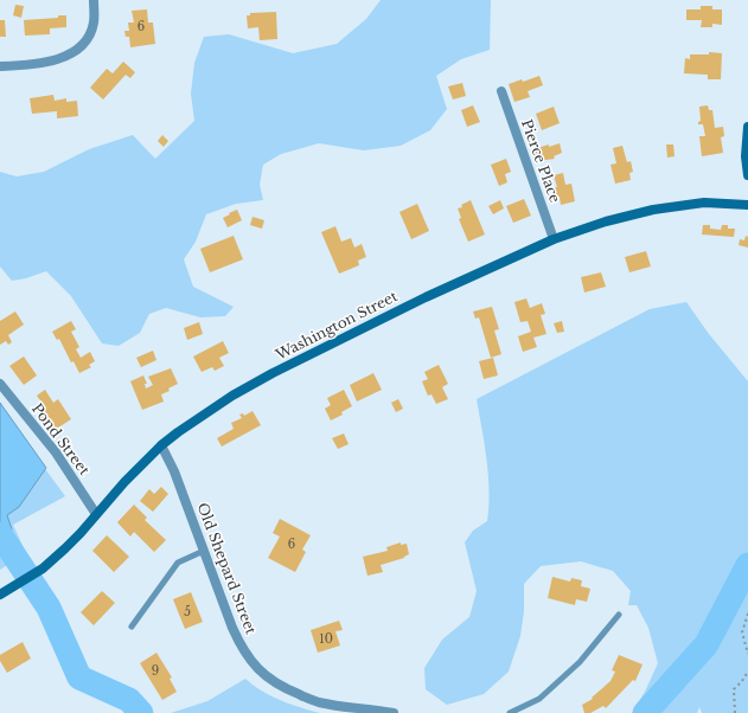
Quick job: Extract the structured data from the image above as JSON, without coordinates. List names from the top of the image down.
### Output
{
  "streets": {
    "main road": ["Washington Street"],
    "street": ["Pierce Place", "Pond Street", "Old Shepard Street"]
  },
  "crossings": [
    ["Pierce Place", "Washington Street"],
    ["Washington Street", "Pond Street"],
    ["Washington Street", "Old Shepard Street"]
  ],
  "house_numbers": [
    "6",
    "6",
    "5",
    "10",
    "9"
  ]
}
